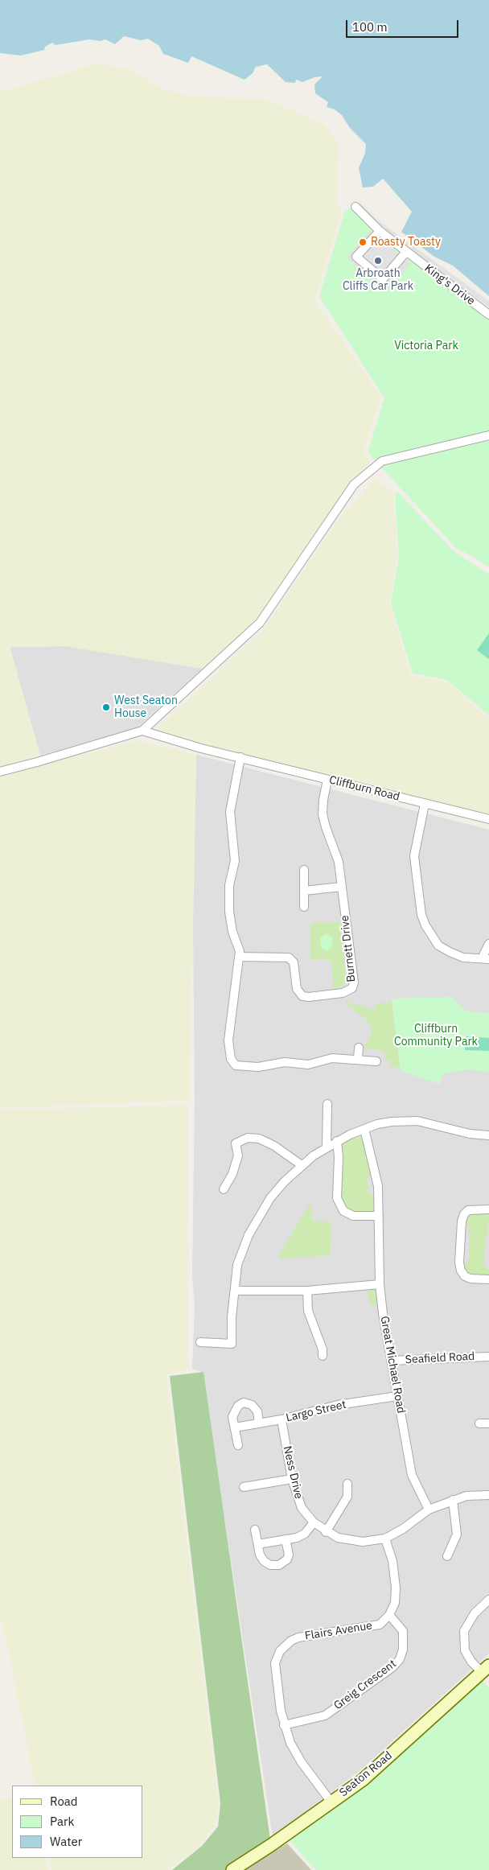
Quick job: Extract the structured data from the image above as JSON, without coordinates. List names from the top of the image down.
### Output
{
  "streets": {
    "street": [
      "King's Drive",
      "Cliffburn Road",
      "Burnett Drive",
      "Seafield Road",
      "Great Michael Road",
      "Largo Street",
      "Ness Drive",
      "Flairs Avenue",
      "Greig Crescent",
      "Seaton Road"
    ]
  },
  "crossings": [
    ["Cliffburn Road", "Burnett Drive"],
    ["Seafield Road", "Great Michael Road"],
    ["Great Michael Road", "Largo Street"],
    ["Great Michael Road", "Ness Drive"],
    ["Largo Street", "Ness Drive"],
    ["Flairs Avenue", "Greig Crescent"],
    ["Flairs Avenue", "Seaton Road"]
  ],
  "parks": ["Victoria Park", "Cliffburn Community Park"],
  "places": ["Roasty Toasty", "Arbroath Cliffs Car Park", "West Seaton House"],
  "legend": ["Road", "Park", "Water"],
  "scale_bar": "100 m"
}
